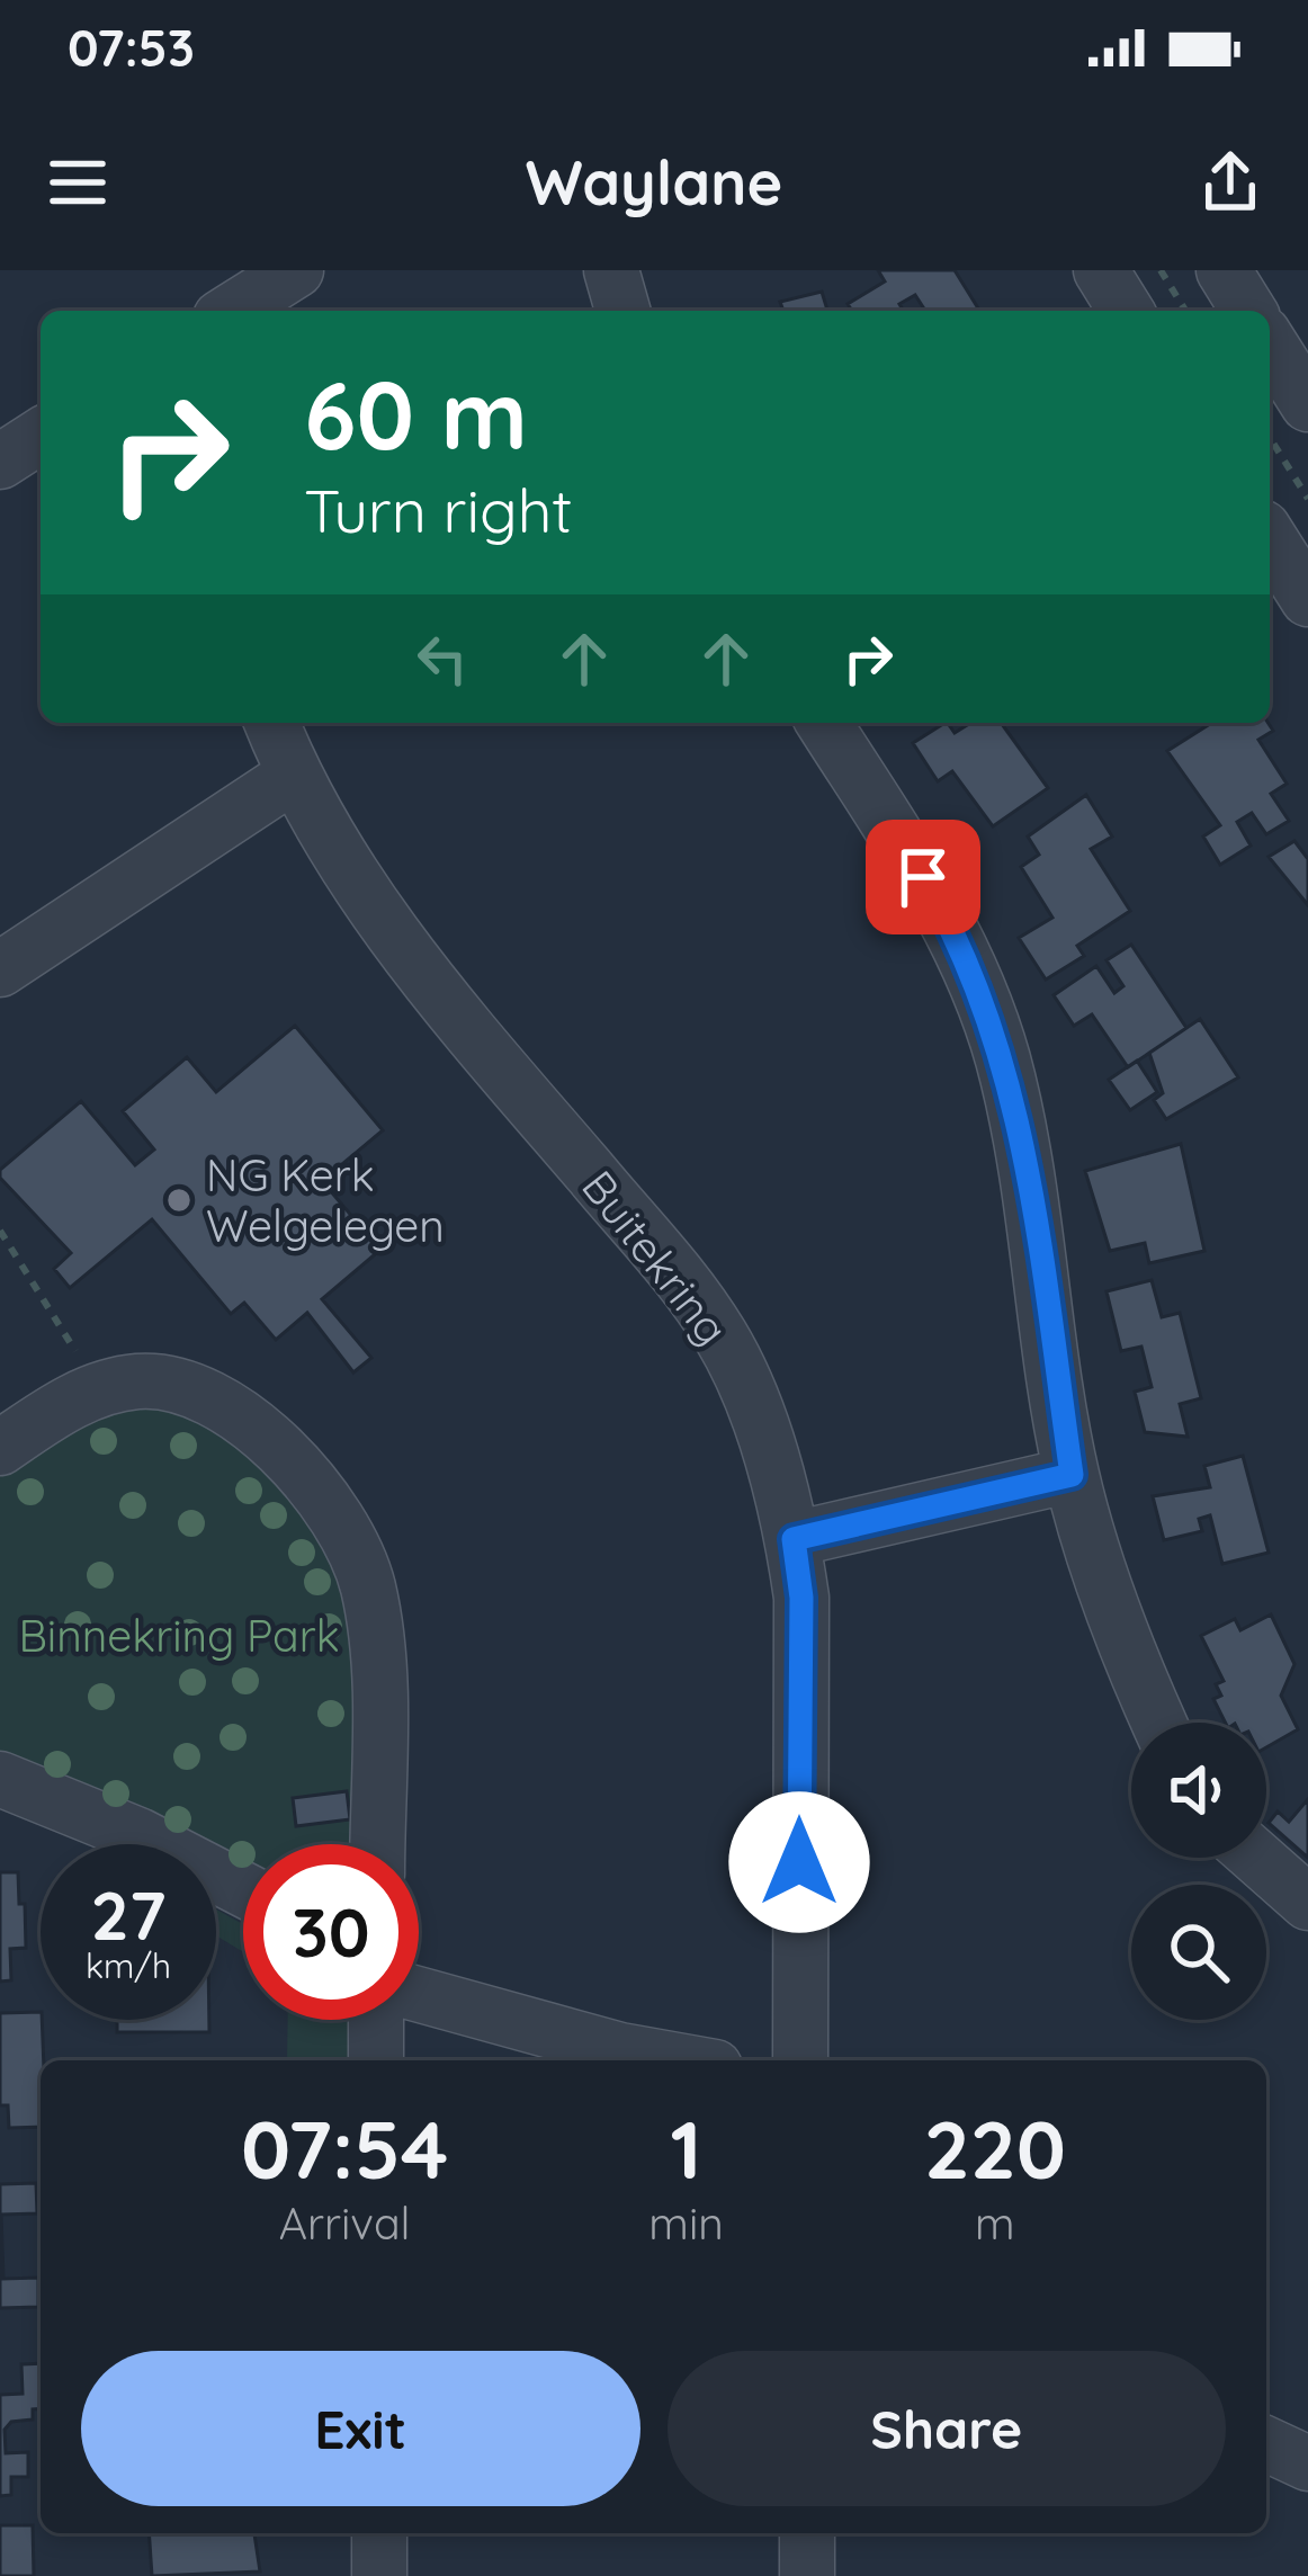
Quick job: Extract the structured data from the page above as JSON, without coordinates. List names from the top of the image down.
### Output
{
  "streets": {
    "street": ["Buitekring"]
  },
  "parks": ["Binnekring Park"],
  "places": ["NG Kerk Welgelegen"],
  "page": {
    "status": "07:53",
    "header": "Waylane",
    "turn": ["60 m", "Turn right"],
    "speed": "27 km/h",
    "limit": "30",
    "eta": [
      "07:54",
      "Arrival",
      "1",
      "min",
      "220",
      "m"
    ],
    "buttons": ["Exit", "Share"]
  }
}
